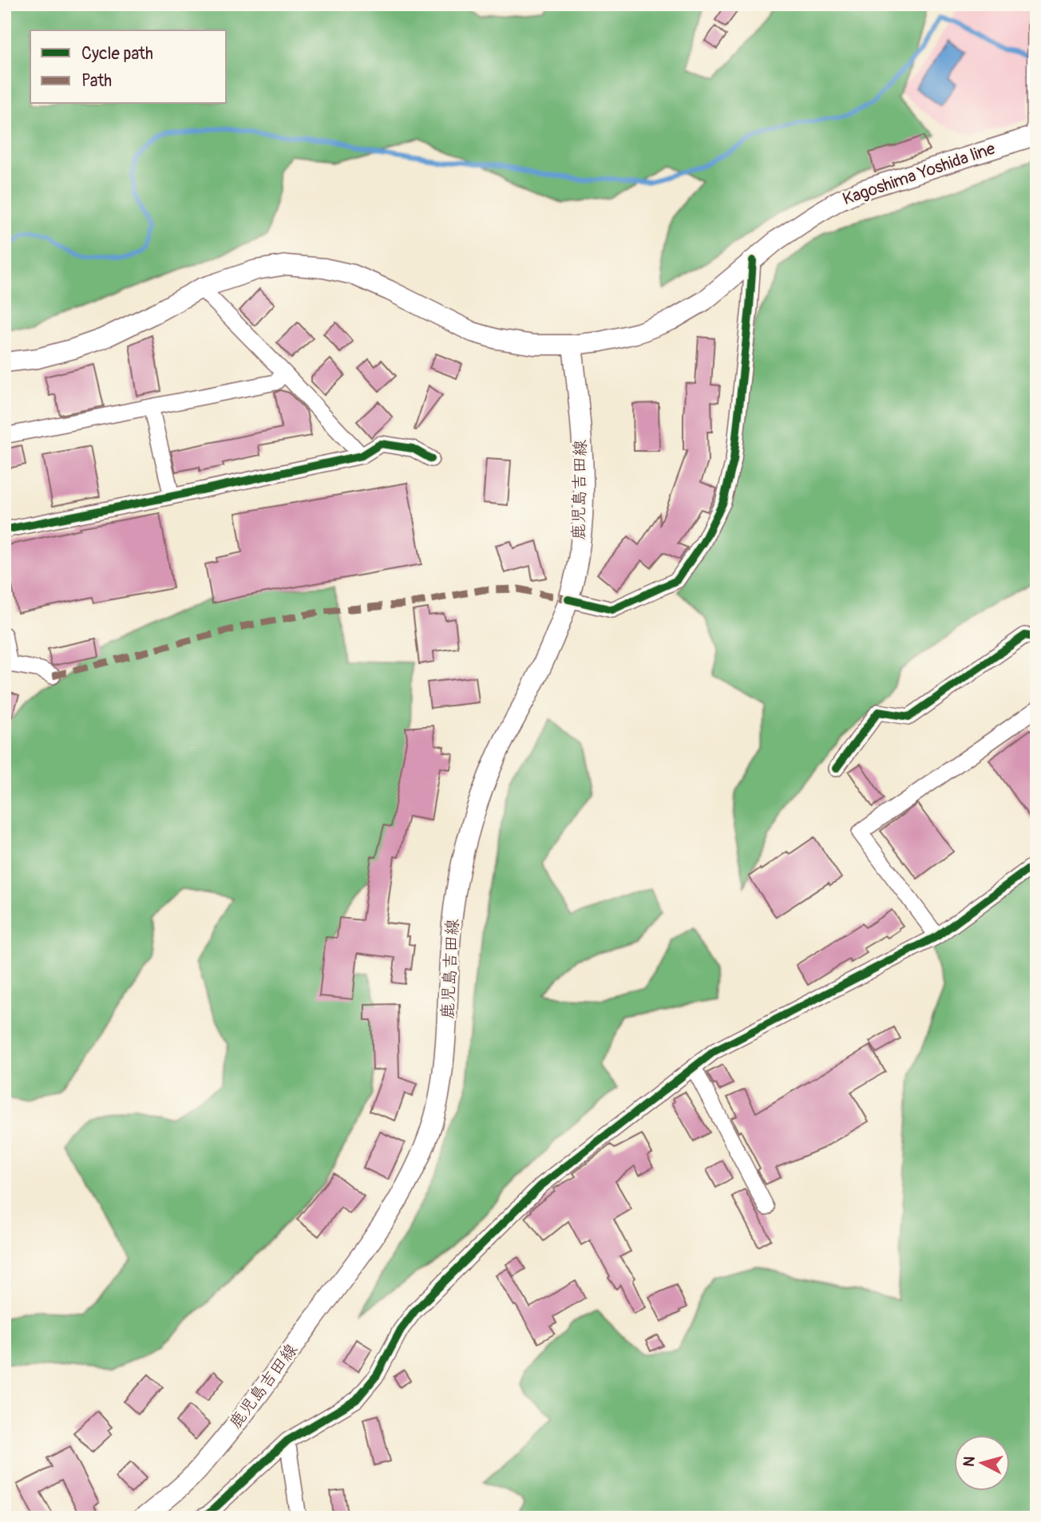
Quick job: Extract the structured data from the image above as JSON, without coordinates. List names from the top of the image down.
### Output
{
  "streets": {
    "main road": ["Kagoshima Yoshida line", "鹿児島吉田線"]
  },
  "crossings": [
    ["Kagoshima Yoshida line", "鹿児島吉田線"]
  ],
  "legend": ["Cycle path", "Path"],
  "north": "left"
}
